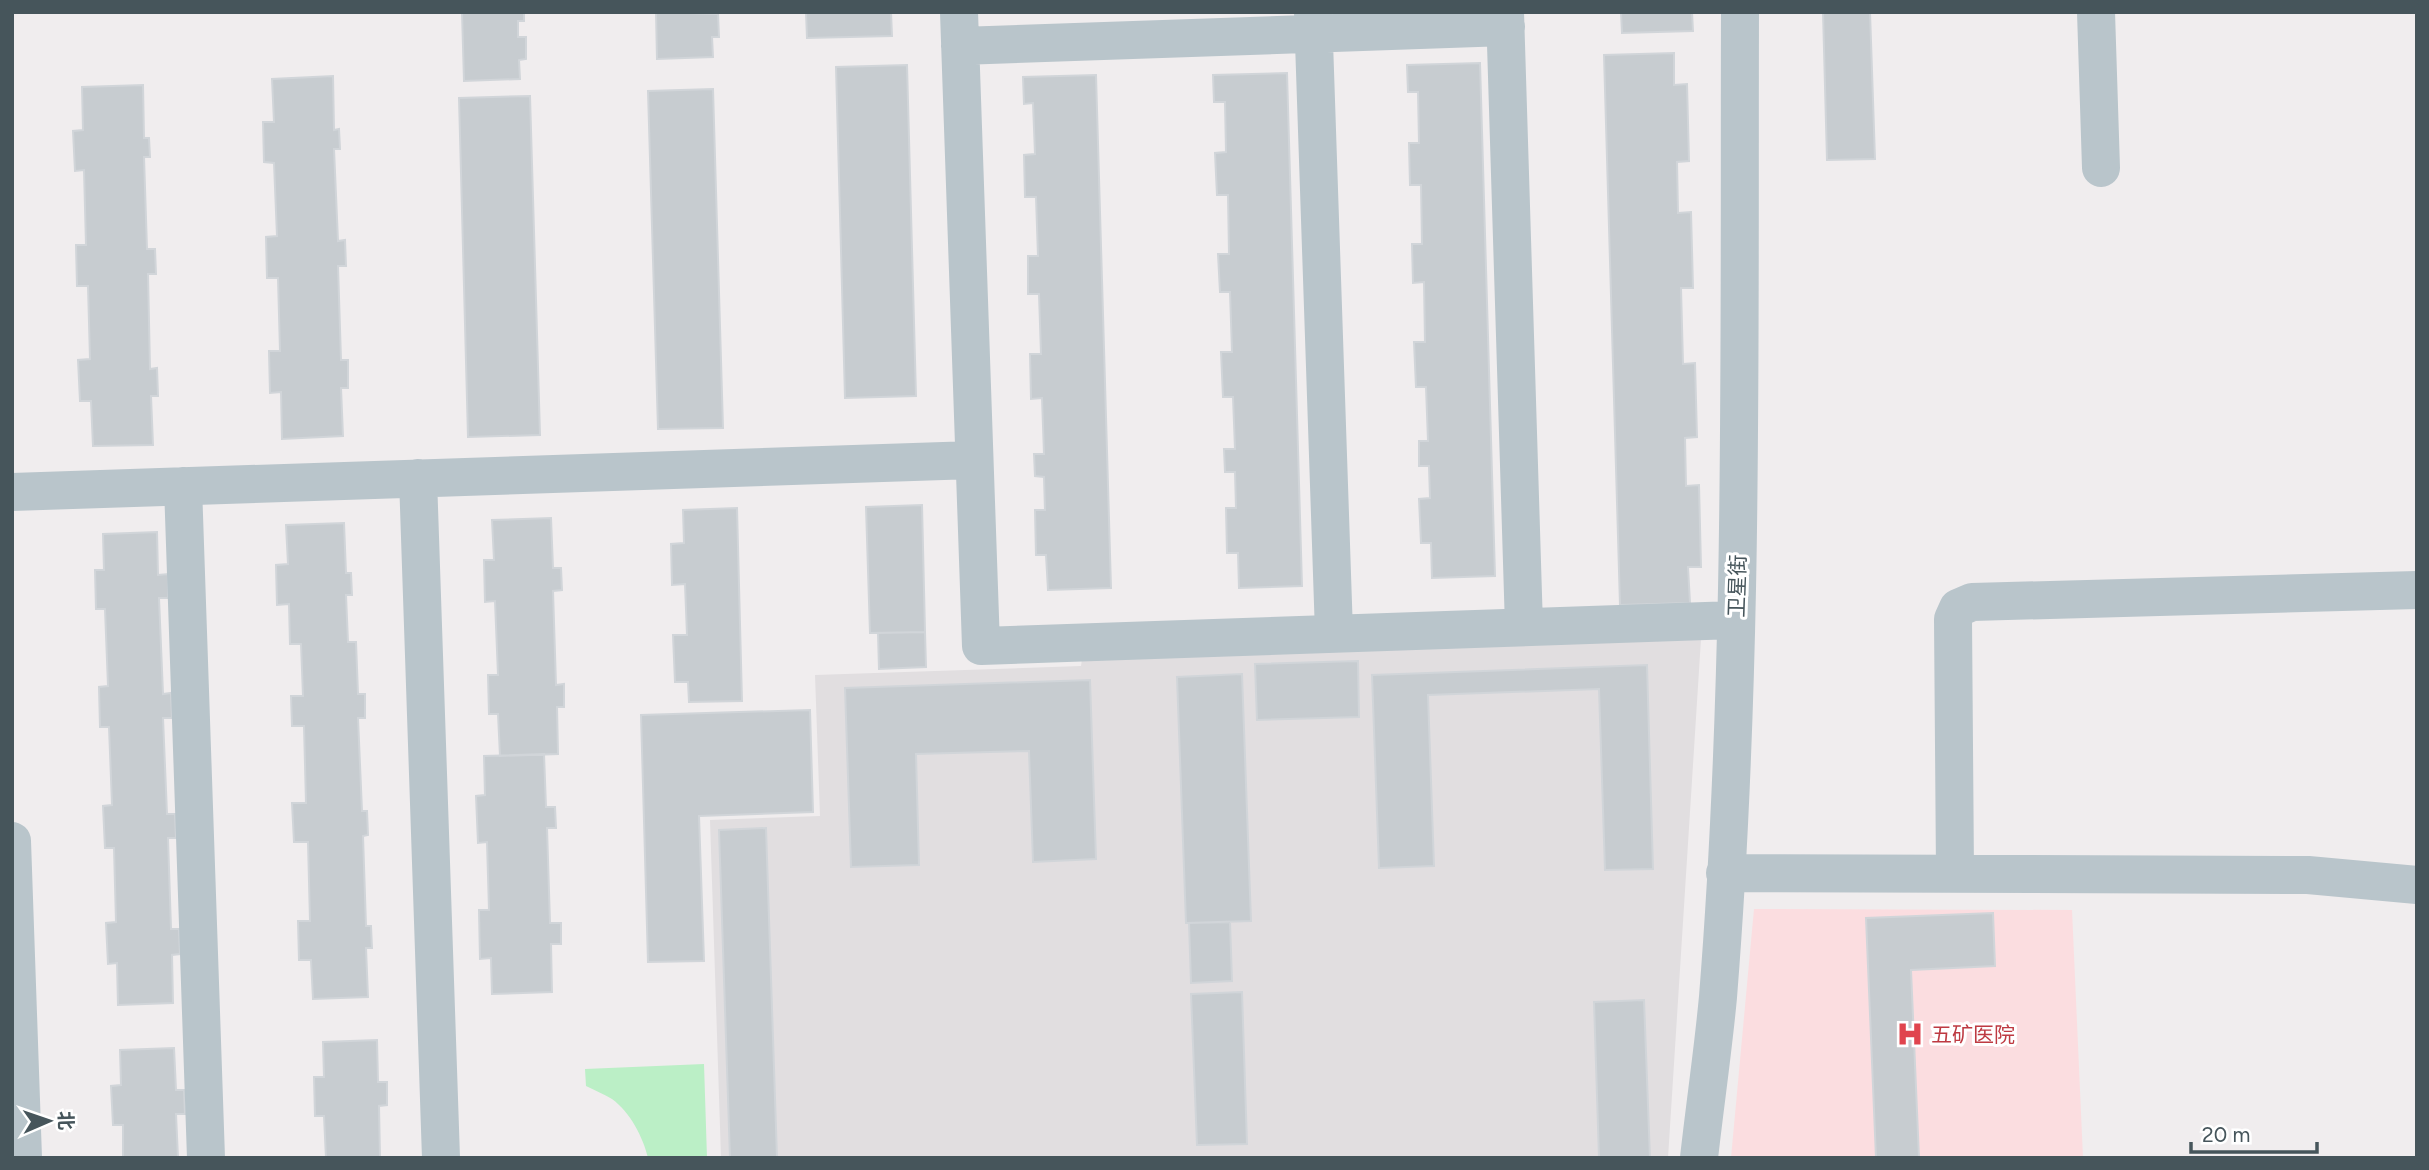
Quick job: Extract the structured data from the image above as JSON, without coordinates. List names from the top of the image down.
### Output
{
  "streets": {
    "street": ["卫星街"]
  },
  "places": {
    "hospital": ["五矿医院"]
  },
  "scale_bar": "20 m",
  "north": "right"
}
